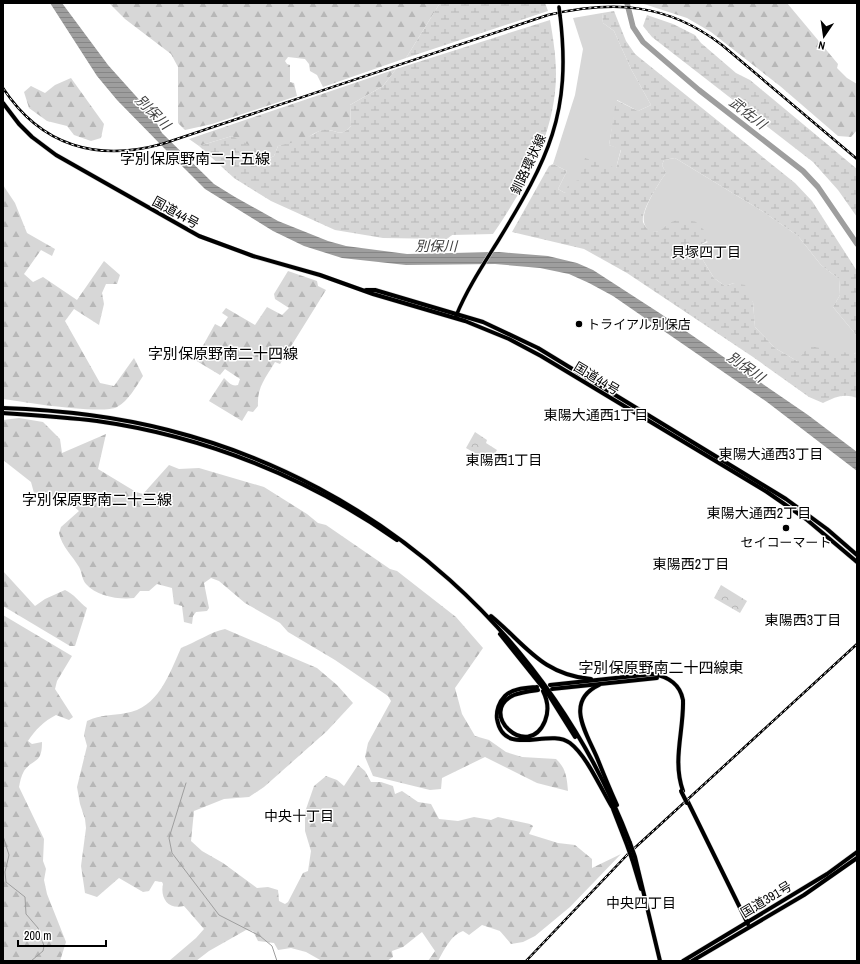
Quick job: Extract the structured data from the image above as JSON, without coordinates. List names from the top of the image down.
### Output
{
  "streets": {
    "highway": ["国道44号", "国道391号"],
    "main road": ["釧路環状線"]
  },
  "crossings": [
    ["釧路環状線", "国道44号"]
  ],
  "districts": [
    "字別保原野南二十五線",
    "貝塚四丁目",
    "字別保原野南二十四線",
    "東陽大通西1丁目",
    "東陽大通西3丁目",
    "東陽西1丁目",
    "字別保原野南二十三線",
    "東陽大通西2丁目",
    "東陽西2丁目",
    "東陽西3丁目",
    "字別保原野南二十四線東",
    "中央十丁目",
    "中央四丁目"
  ],
  "water": ["別保川", "武佐川"],
  "places": ["トライアル別保店", "セイコーマート"],
  "scale_bar": "200 m",
  "north": "bottom"
}
